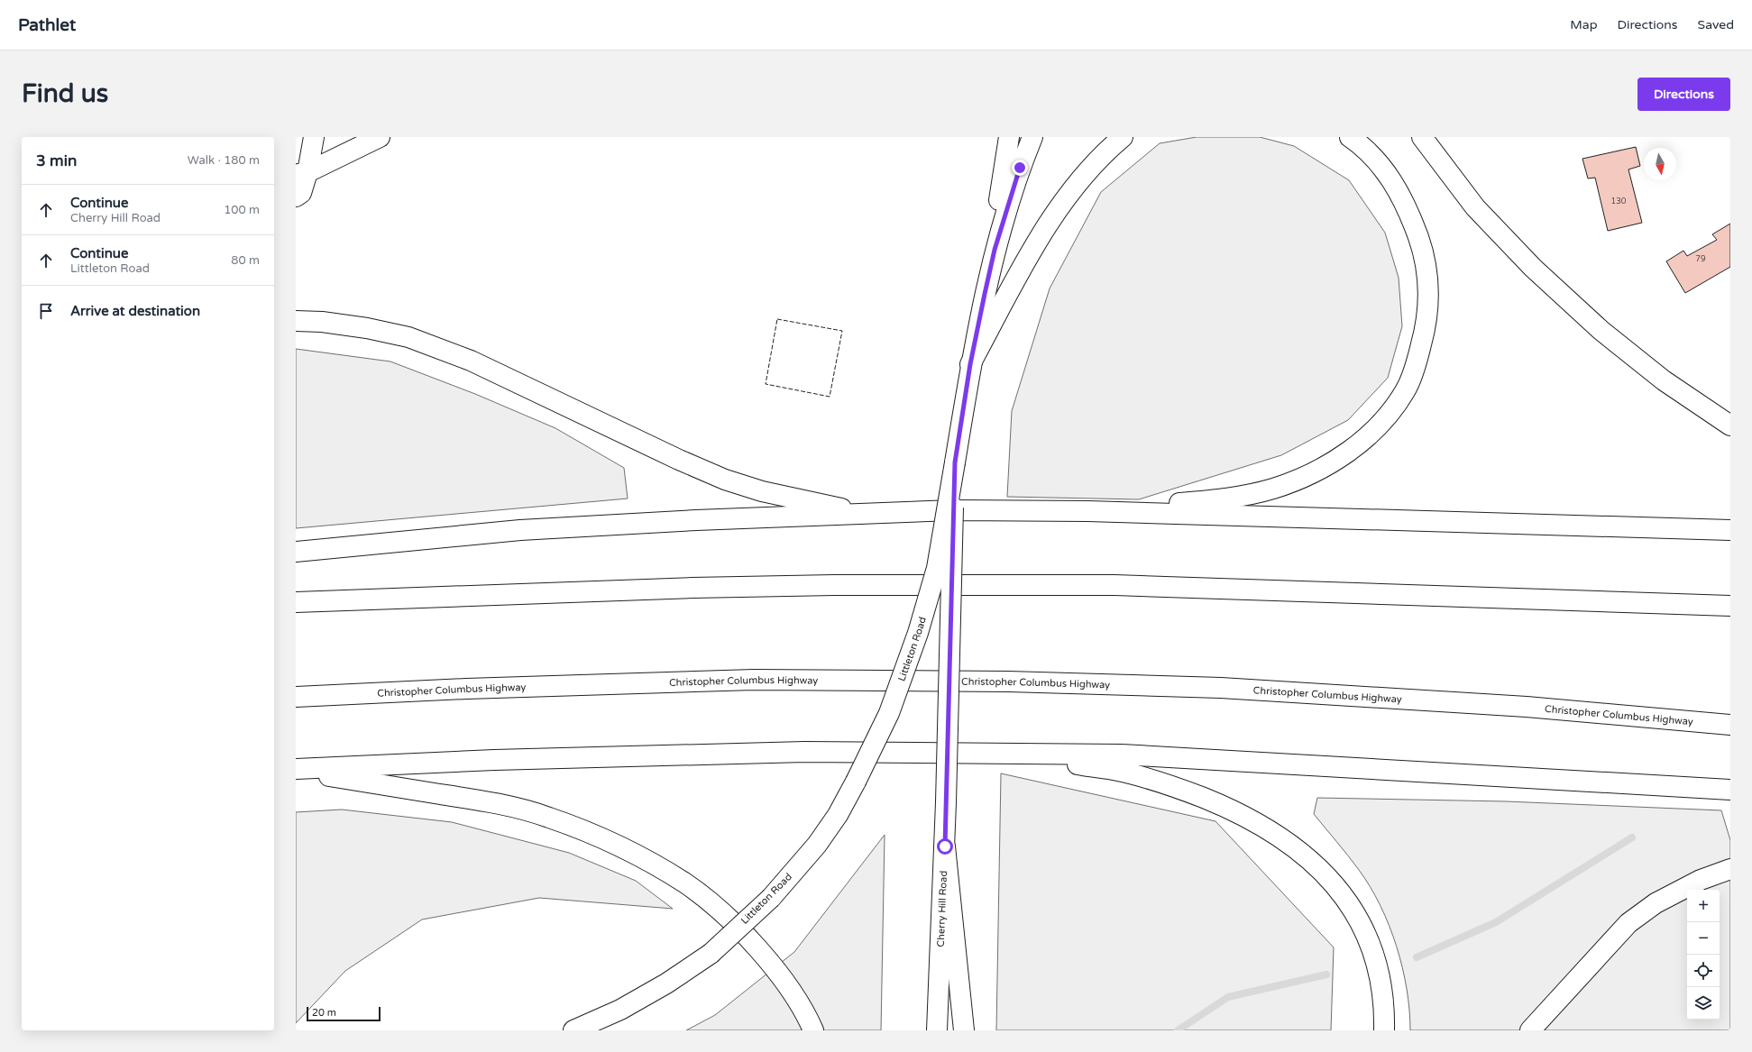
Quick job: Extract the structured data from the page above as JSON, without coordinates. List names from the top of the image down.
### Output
{
  "streets": {
    "main road": ["Littleton Road", "Christopher Columbus Highway", "Cherry Hill Road"]
  },
  "crossings": [
    ["Littleton Road", "Cherry Hill Road"]
  ],
  "house_numbers": ["130", "79"],
  "scale_bar": "20 m",
  "north": "bottom",
  "page": {
    "header": "Pathlet",
    "nav": ["Map", "Directions", "Saved"],
    "buttons": "Directions",
    "title": "Find us",
    "heading": ["3 min", "Walk · 180 m"],
    "list": [
      ["Continue", "Cherry Hill Road", "100 m"],
      ["Continue", "Littleton Road", "80 m"],
      "Arrive at destination"
    ],
    "map_buttons": ["+", "−"],
    "scale": "20 m"
  }
}
